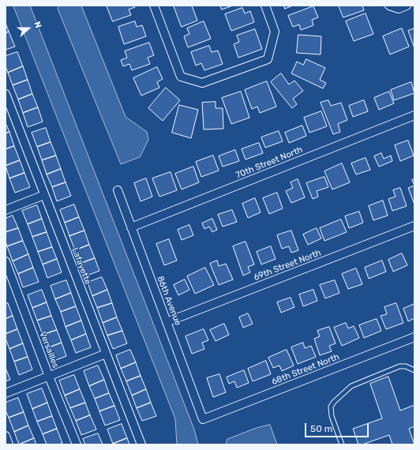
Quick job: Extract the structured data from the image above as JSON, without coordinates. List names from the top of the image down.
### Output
{
  "streets": {
    "street": [
      "70th Street North",
      "69th Street North",
      "Lafayette",
      "86th Avenue",
      "Versailles",
      "68th Street North"
    ]
  },
  "crossings": [
    ["70th Street North", "86th Avenue"],
    ["69th Street North", "86th Avenue"],
    ["86th Avenue", "68th Street North"]
  ],
  "scale_bar": "50 m",
  "north": "right"
}
